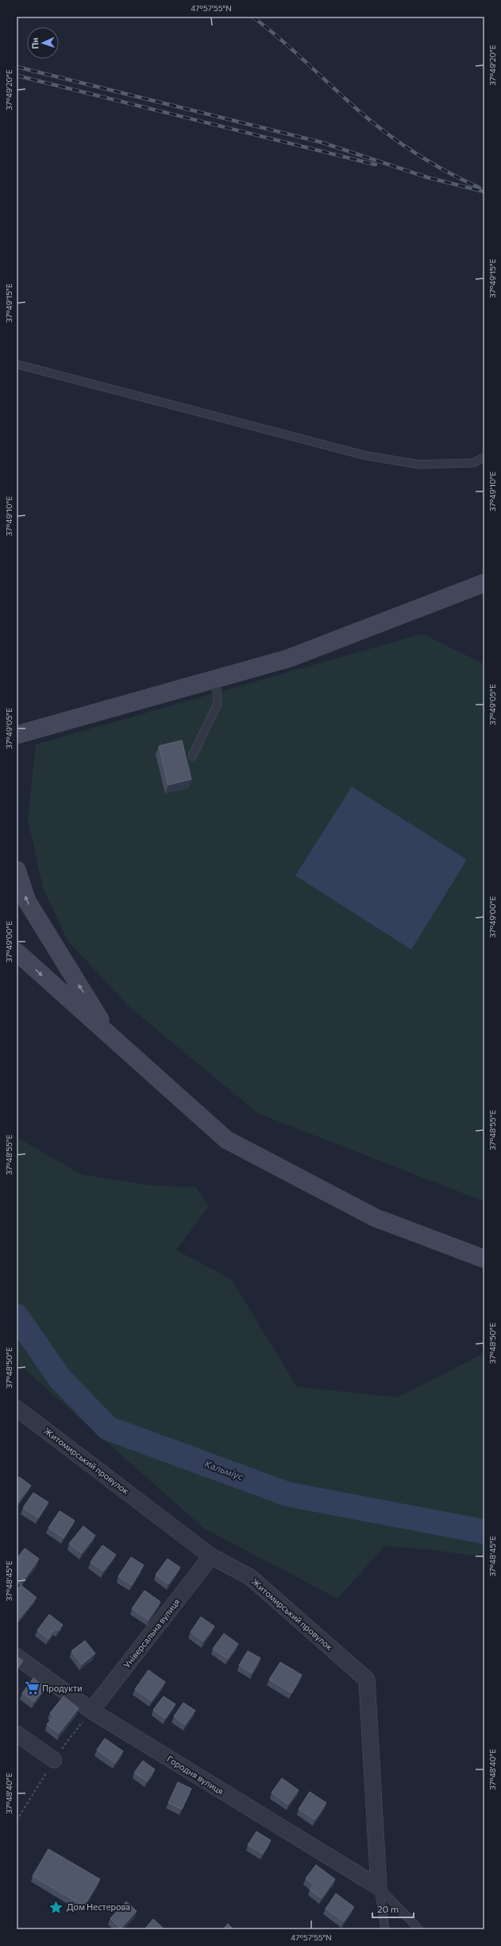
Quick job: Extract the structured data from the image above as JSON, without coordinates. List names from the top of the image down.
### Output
{
  "streets": {
    "street": ["Житомирський провулок", "Універсальна вулиця", "Городня вулиця"]
  },
  "crossings": [
    ["Житомирський провулок", "Універсальна вулиця"],
    ["Житомирський провулок", "Городня вулиця"],
    ["Універсальна вулиця", "Городня вулиця"]
  ],
  "water": ["Кальміус"],
  "places": {
    "supermarket": ["Продукти"],
    "place": ["Дом Нестерова"]
  },
  "scale_bar": "20 m",
  "north": "left",
  "coordinates": [
    "47°57'55\"N",
    "37°49'20\"E",
    "37°49'15\"E",
    "37°49'10\"E",
    "37°49'05\"E",
    "37°49'00\"E",
    "37°48'55\"E",
    "37°48'50\"E",
    "37°48'45\"E",
    "37°48'40\"E"
  ]
}
